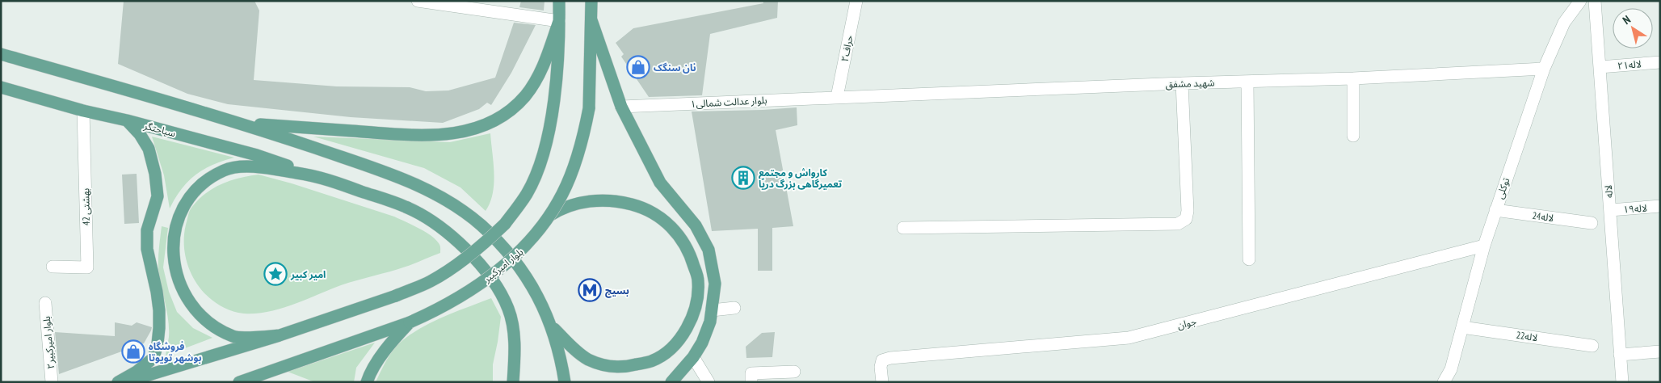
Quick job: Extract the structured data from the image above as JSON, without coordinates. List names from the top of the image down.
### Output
{
  "streets": {
    "main road": ["سیاحتگر", "بلوار امیرکبیر"],
    "street": [
      "حراف۲",
      "لاله۲۱",
      "شهید مشفق",
      "بلوار عدالت شمالی۱",
      "توکلی",
      "لاله",
      "42 بهشتی",
      "لاله۱۹",
      "24لاله",
      "جوان",
      "22لاله",
      "۲بلوار امیرکبیر"
    ]
  },
  "crossings": [
    ["حراف۲", "شهید مشفق"],
    ["حراف۲", "بلوار عدالت شمالی۱"],
    ["لاله۲۱", "لاله"],
    ["شهید مشفق", "بلوار عدالت شمالی۱"],
    ["شهید مشفق", "توکلی"],
    ["سیاحتگر", "42 بهشتی"],
    ["توکلی", "24لاله"],
    ["توکلی", "جوان"],
    ["توکلی", "22لاله"],
    ["لاله", "لاله۱۹"]
  ],
  "places": {
    "shop": ["نان سنگک", "فروشگاه بوشهر تویوتا"],
    "building": ["کارواش و مجتمع تعمیرگاهی بزرگ دریا"],
    "place": ["امیر کبیر"],
    "metro station": ["بسیج"]
  },
  "north": "top left"
}
